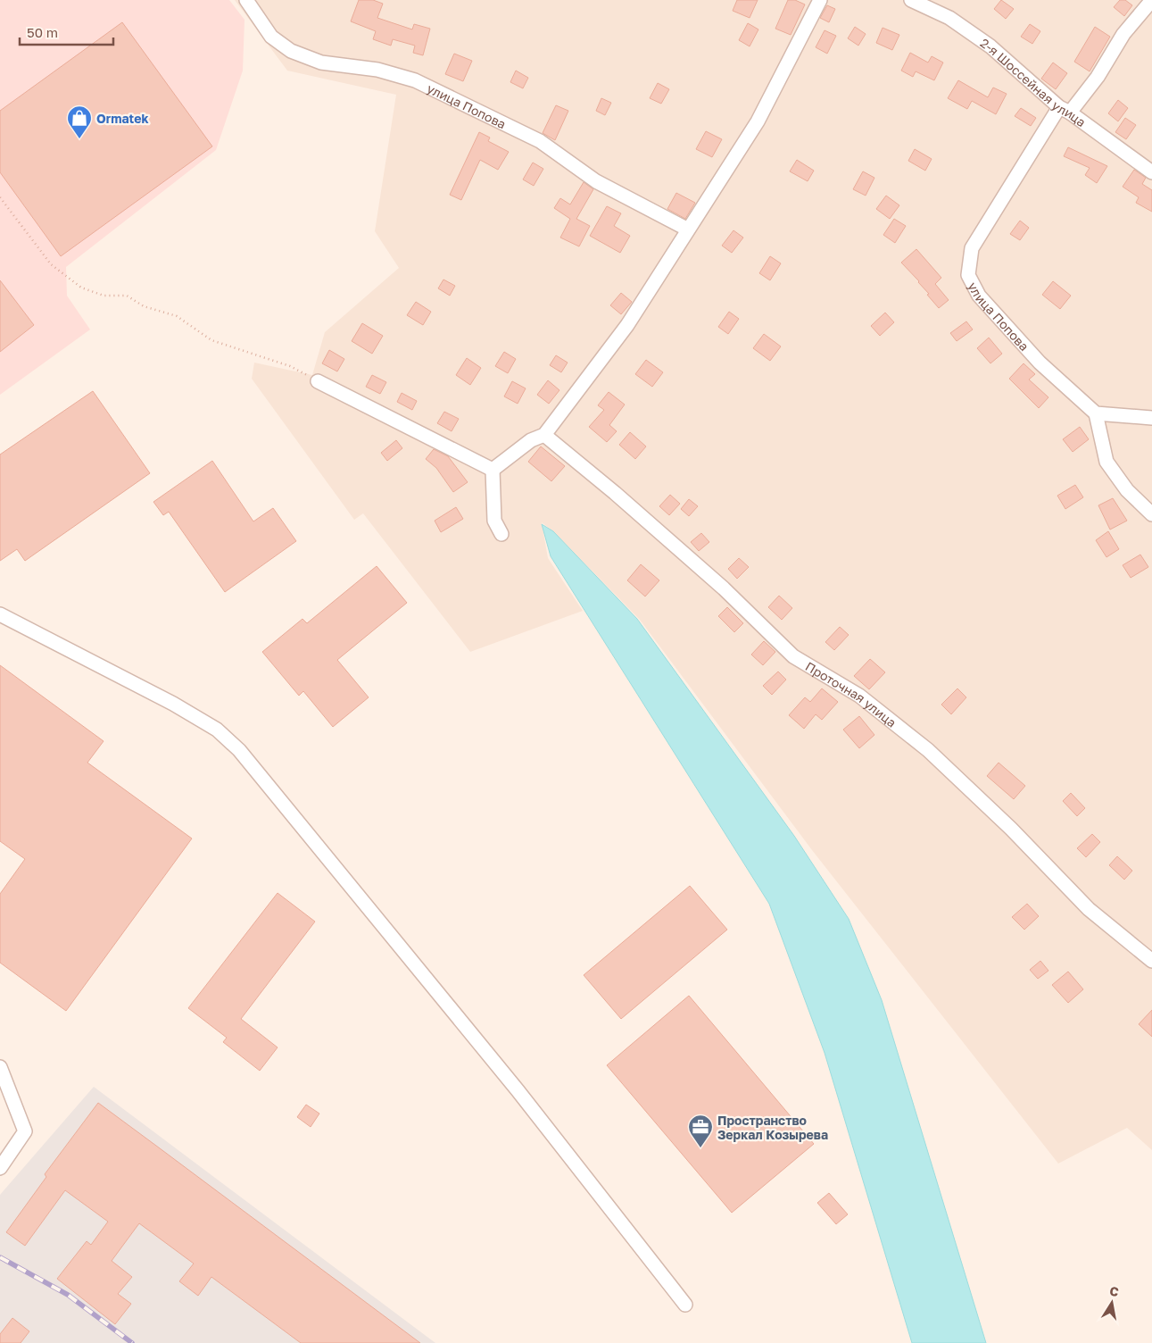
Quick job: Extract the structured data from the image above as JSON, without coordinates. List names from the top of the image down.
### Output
{
  "streets": {
    "street": ["2-я Шоссейная улица", "улица Попова", "Проточная улица"]
  },
  "crossings": [
    ["2-я Шоссейная улица", "улица Попова"]
  ],
  "places": {
    "shop": ["Ormatek"],
    "office": ["Пространство Зеркал Козырева"]
  },
  "scale_bar": "50 m",
  "north": "top"
}
